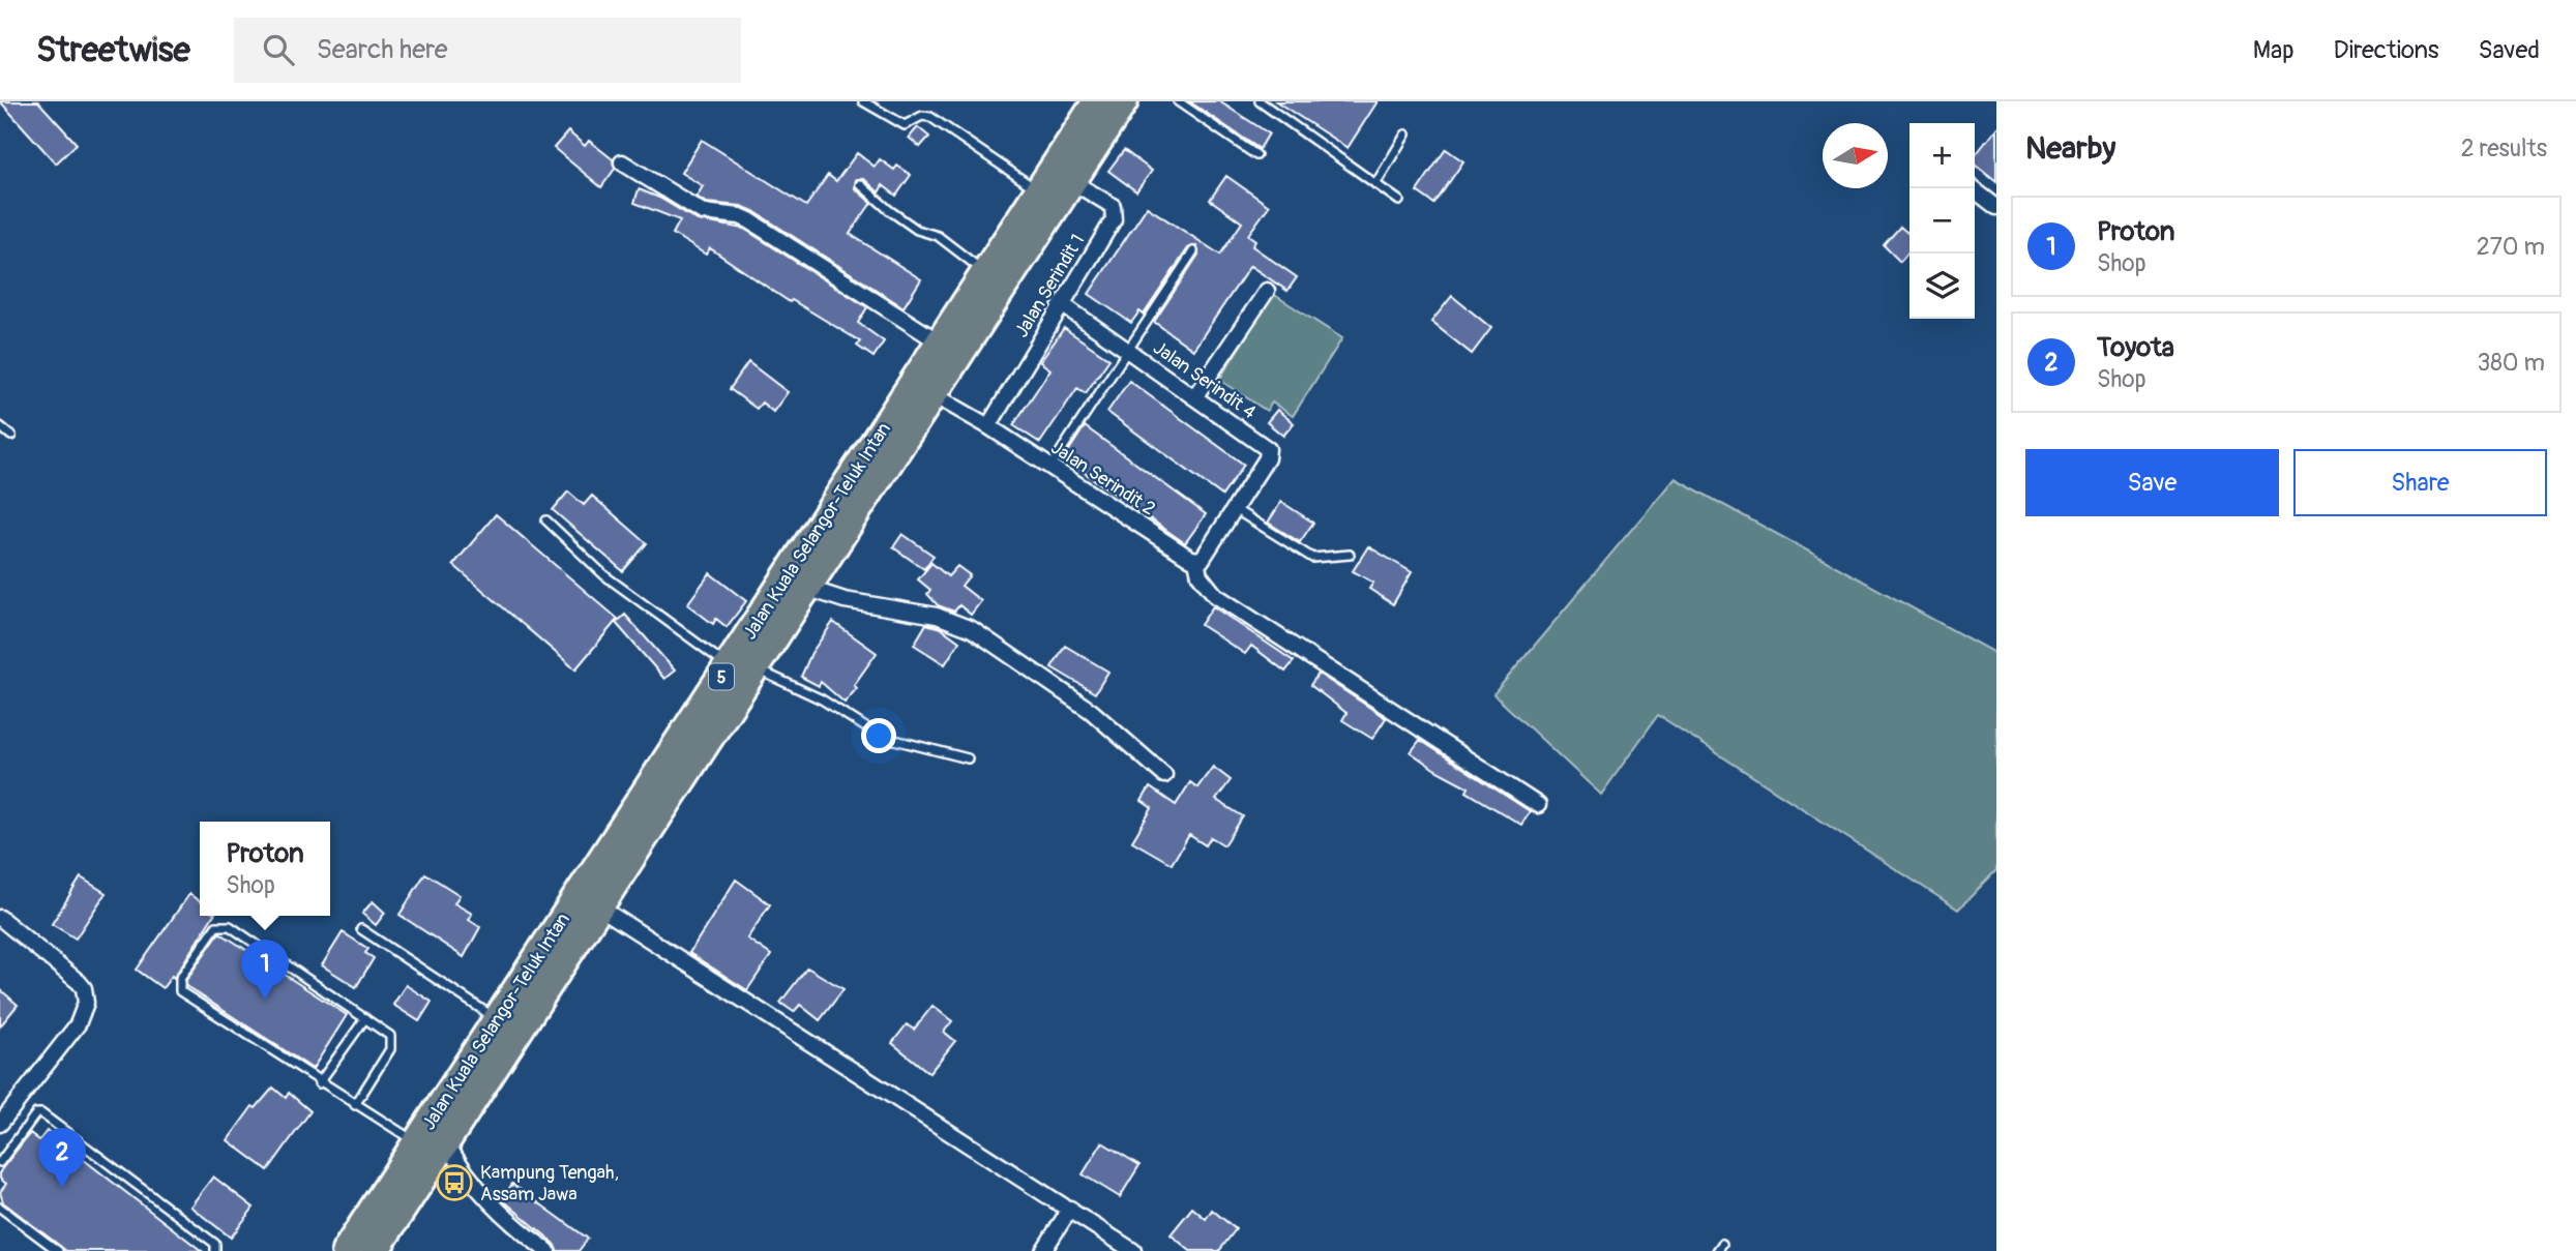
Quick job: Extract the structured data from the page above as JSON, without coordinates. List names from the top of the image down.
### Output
{
  "streets": {
    "highway": ["Jalan Kuala Selangor-Teluk Intan", "5"],
    "street": ["Jalan Serindit 1", "Jalan Serindit 4", "Jalan Serindit 2"]
  },
  "crossings": [
    ["Jalan Serindit 1", "Jalan Serindit 4"],
    ["Jalan Serindit 1", "Jalan Serindit 2"],
    ["Jalan Serindit 1", "Jalan Kuala Selangor-Teluk Intan"],
    ["Jalan Serindit 2", "Jalan Kuala Selangor-Teluk Intan"]
  ],
  "places": {
    "bus stop": ["Kampung Tengah, Assam Jawa"]
  },
  "north": "right",
  "page": {
    "header": "Streetwise",
    "search": "Search here",
    "nav": ["Map", "Directions", "Saved"],
    "heading": ["Nearby", "2 results"],
    "map_buttons": ["+", "−"],
    "list": [
      {
        "mark": "1",
        "name": "Proton",
        "note": "Shop",
        "value": "270 m"
      },
      {
        "mark": "2",
        "name": "Toyota",
        "note": "Shop",
        "value": "380 m"
      }
    ],
    "buttons": ["Save", "Share"],
    "popup": ["Proton", "Shop"],
    "pins": ["1", "2"]
  }
}
